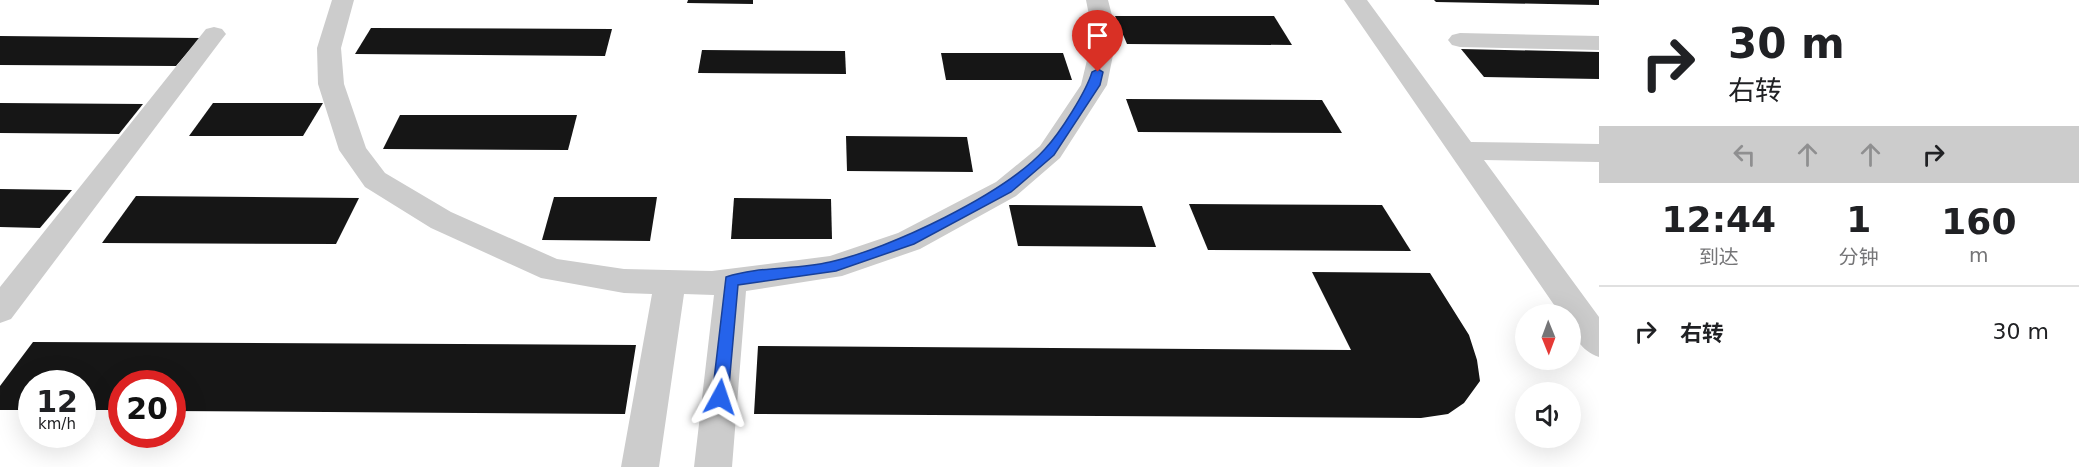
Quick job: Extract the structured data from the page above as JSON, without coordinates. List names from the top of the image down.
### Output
{
  "north": "bottom",
  "page": {
    "turn": ["30 m", "右转"],
    "eta": [
      "12:44",
      "到达",
      "1",
      "分钟",
      "160",
      "m"
    ],
    "list": [
      {
        "name": "右转",
        "value": "30 m"
      }
    ],
    "speed": "12 km/h",
    "limit": "20"
  }
}
